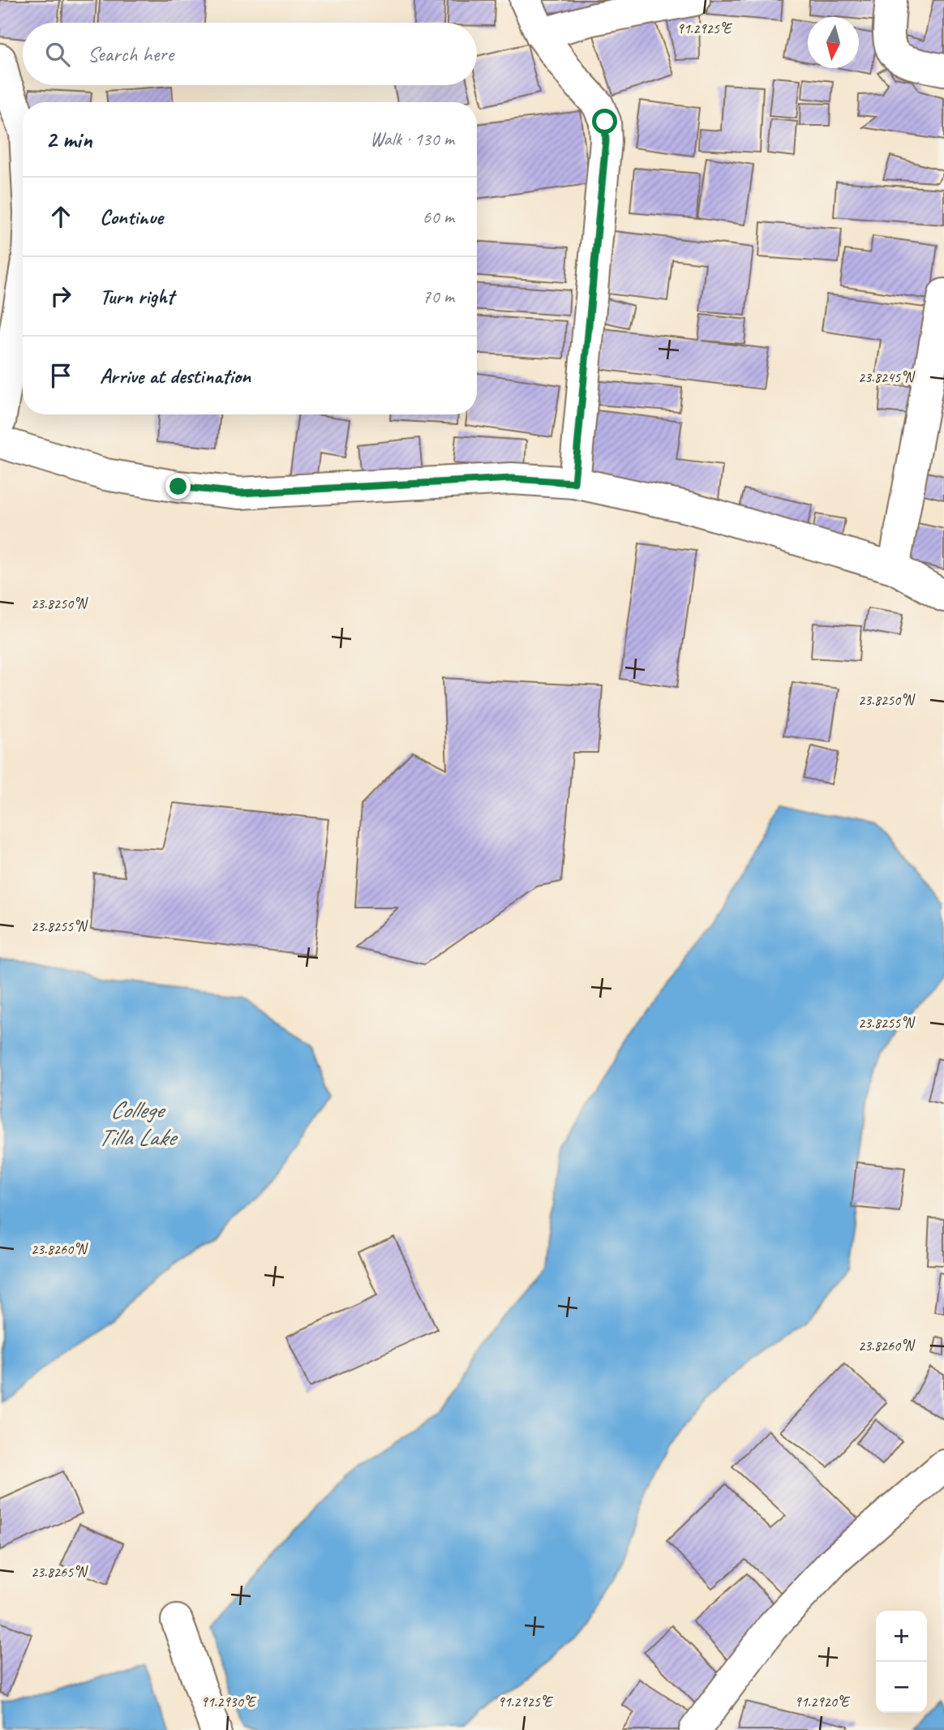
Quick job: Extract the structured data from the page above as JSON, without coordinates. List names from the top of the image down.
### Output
{
  "water": ["College Tilla Lake"],
  "north": "bottom",
  "page": {
    "search": "Search here",
    "heading": ["2 min", "Walk · 130 m"],
    "list": [
      ["Continue", "60 m"],
      ["Turn right", "70 m"],
      "Arrive at destination"
    ],
    "map_buttons": ["+", "−"]
  },
  "coordinates": [
    "91.2925°E",
    "23.8245°N",
    "23.8250°N",
    "23.8255°N",
    "23.8260°N",
    "23.8265°N",
    "91.2930°E",
    "91.2920°E"
  ]
}
